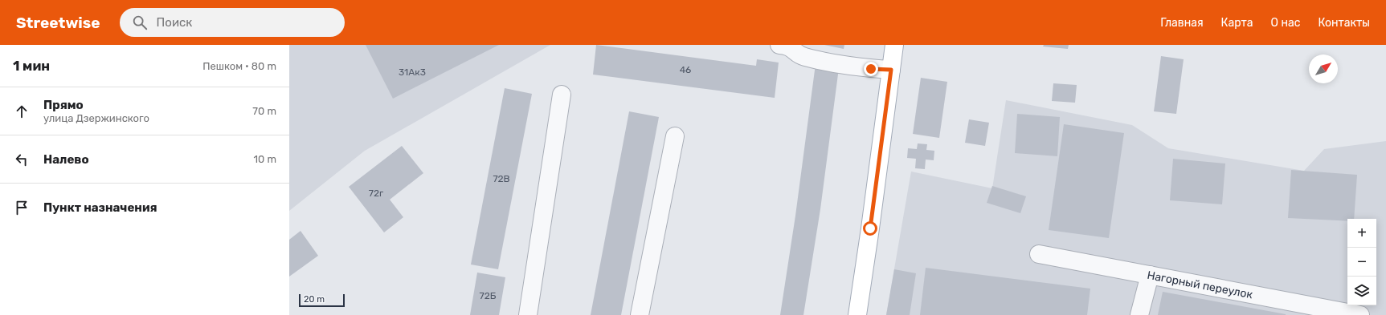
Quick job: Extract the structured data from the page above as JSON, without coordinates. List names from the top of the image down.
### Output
{
  "streets": {
    "street": ["Нагорный переулок"]
  },
  "house_numbers": [
    "46",
    "31Ак3",
    "72В",
    "72г",
    "72Б"
  ],
  "scale_bar": "20 m",
  "north": "top right",
  "page": {
    "header": "Streetwise",
    "search": "Поиск",
    "nav": [
      "Главная",
      "Карта",
      "О нас",
      "Контакты"
    ],
    "heading": ["1 мин", "Пешком · 80 m"],
    "list": [
      ["Прямо", "улица Дзержинского", "70 m"],
      ["Налево", "10 m"],
      "Пункт назначения"
    ],
    "map_buttons": ["+", "−"],
    "scale": "20 m"
  }
}
